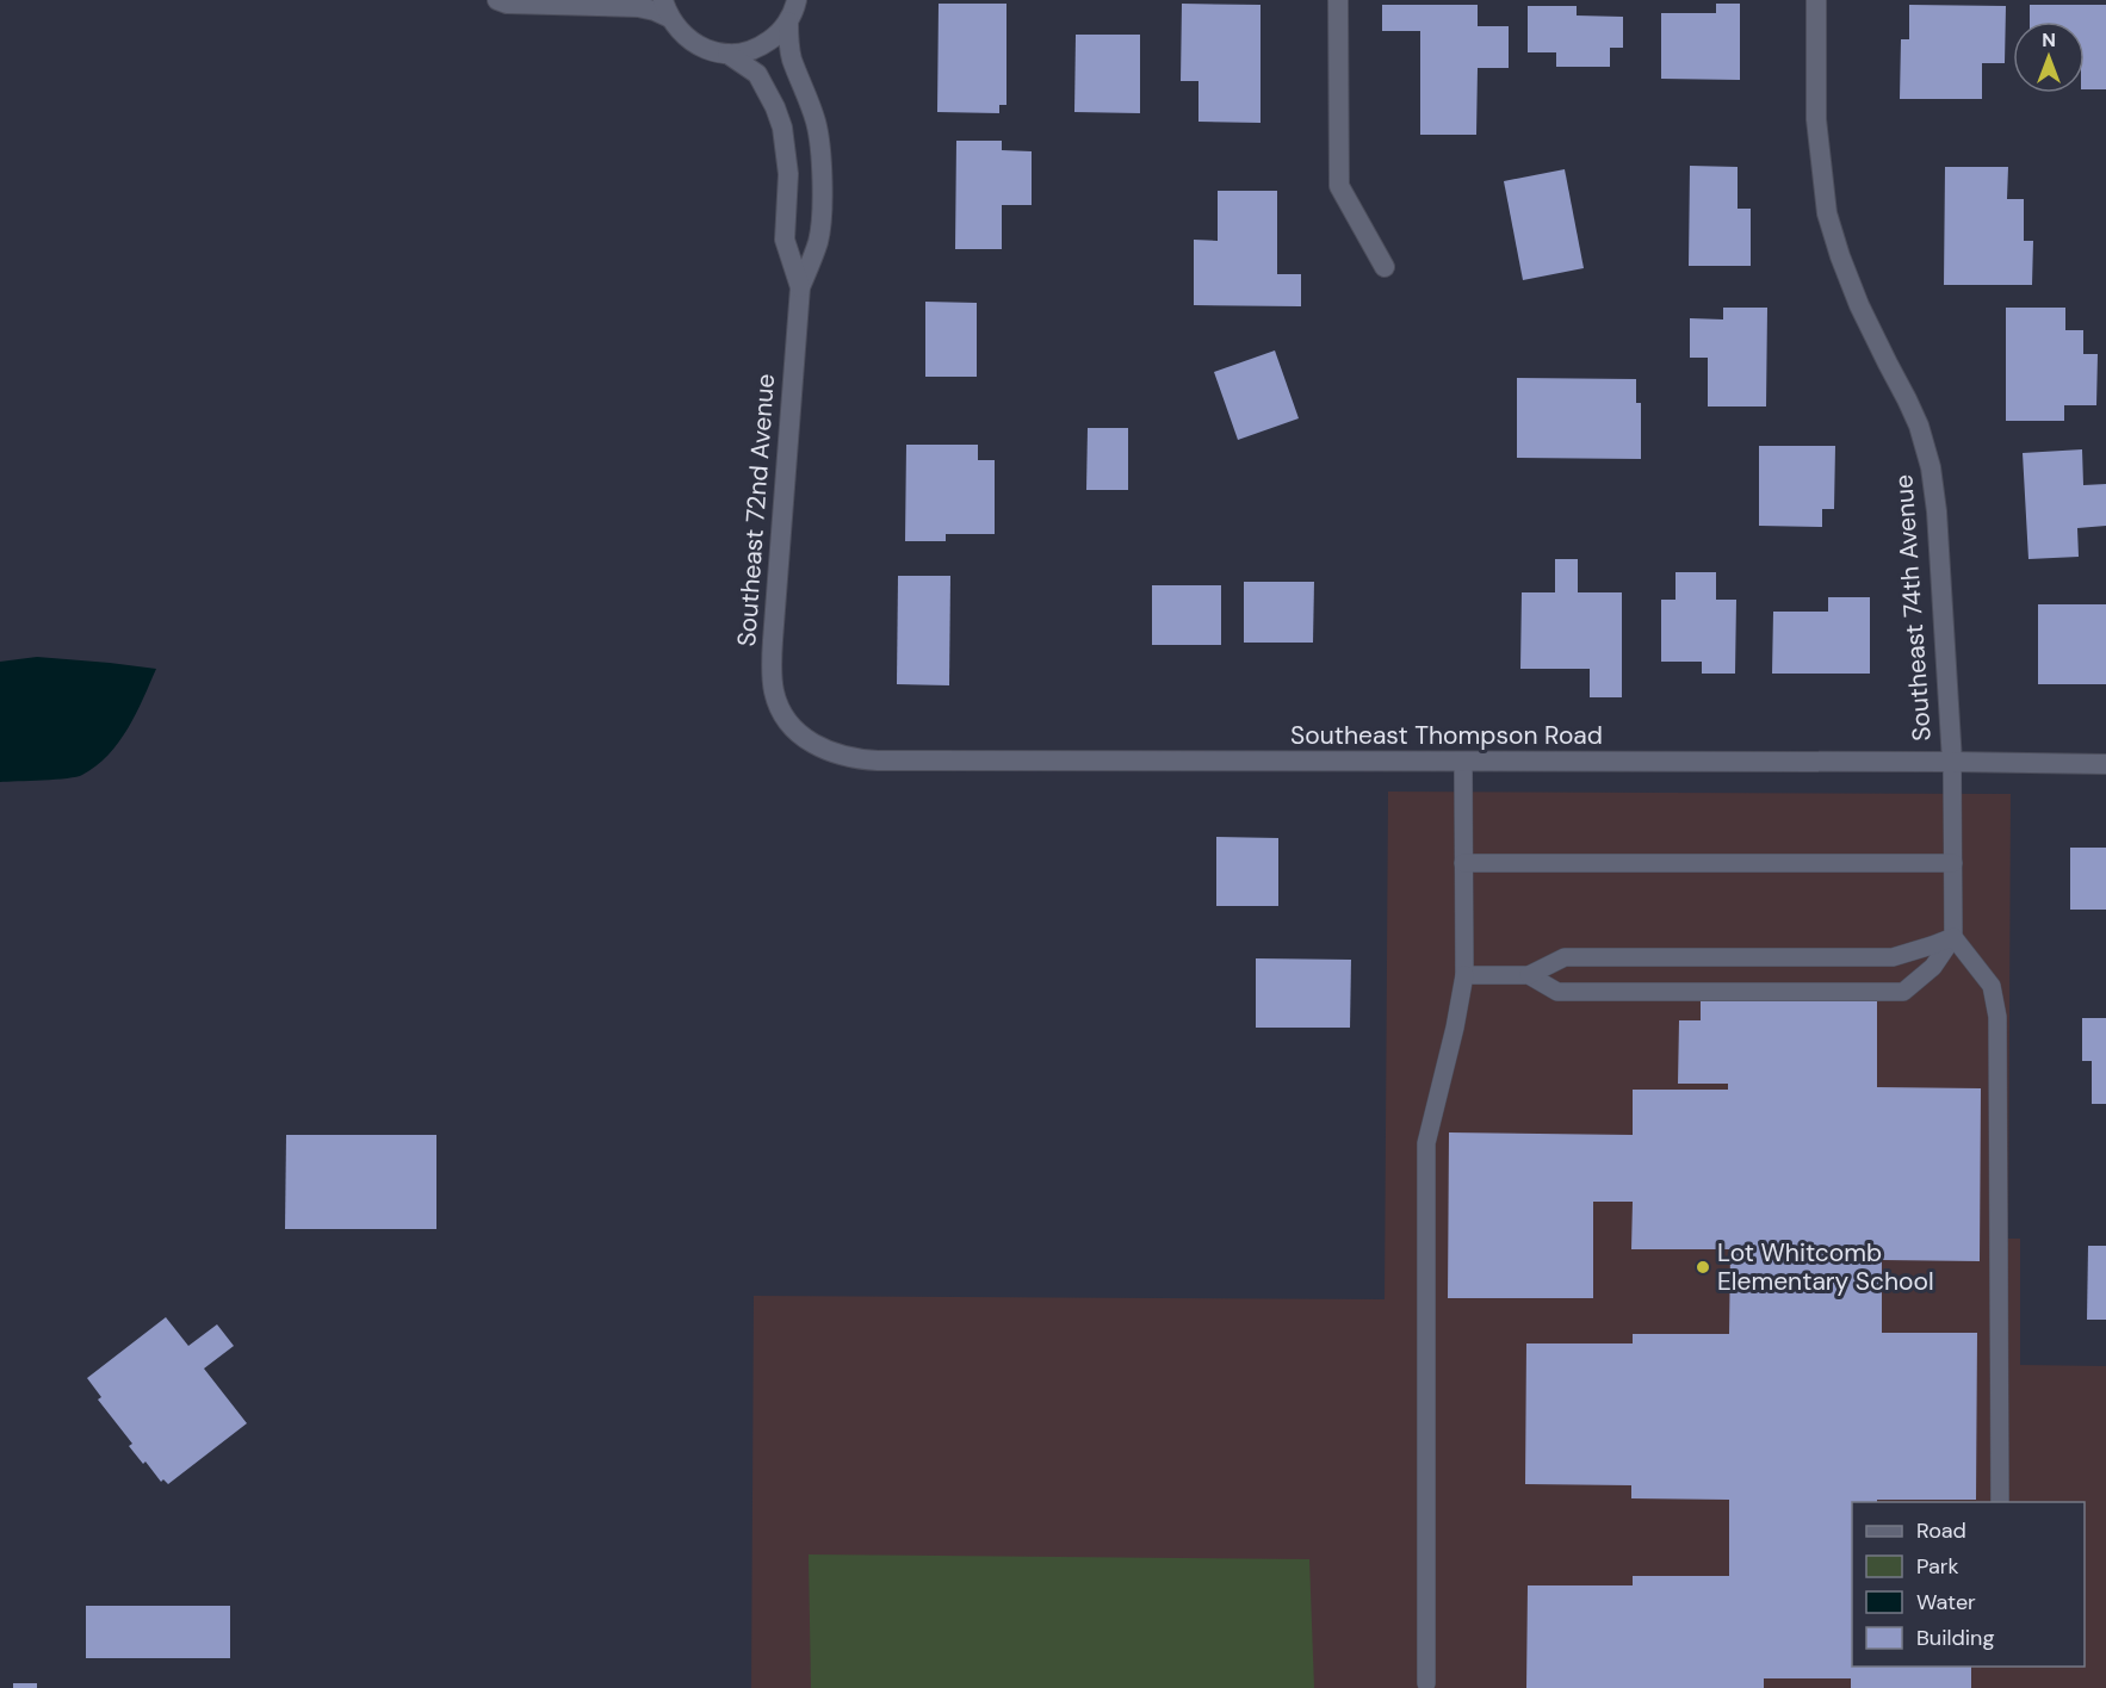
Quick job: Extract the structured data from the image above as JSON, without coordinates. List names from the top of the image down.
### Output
{
  "streets": {
    "street": ["Southeast 72nd Avenue", "Southeast 74th Avenue", "Southeast Thompson Road"]
  },
  "crossings": [
    ["Southeast 72nd Avenue", "Southeast Thompson Road"],
    ["Southeast 74th Avenue", "Southeast Thompson Road"]
  ],
  "places": ["Lot Whitcomb Elementary School"],
  "legend": [
    "Road",
    "Park",
    "Water",
    "Building"
  ],
  "north": "top"
}
